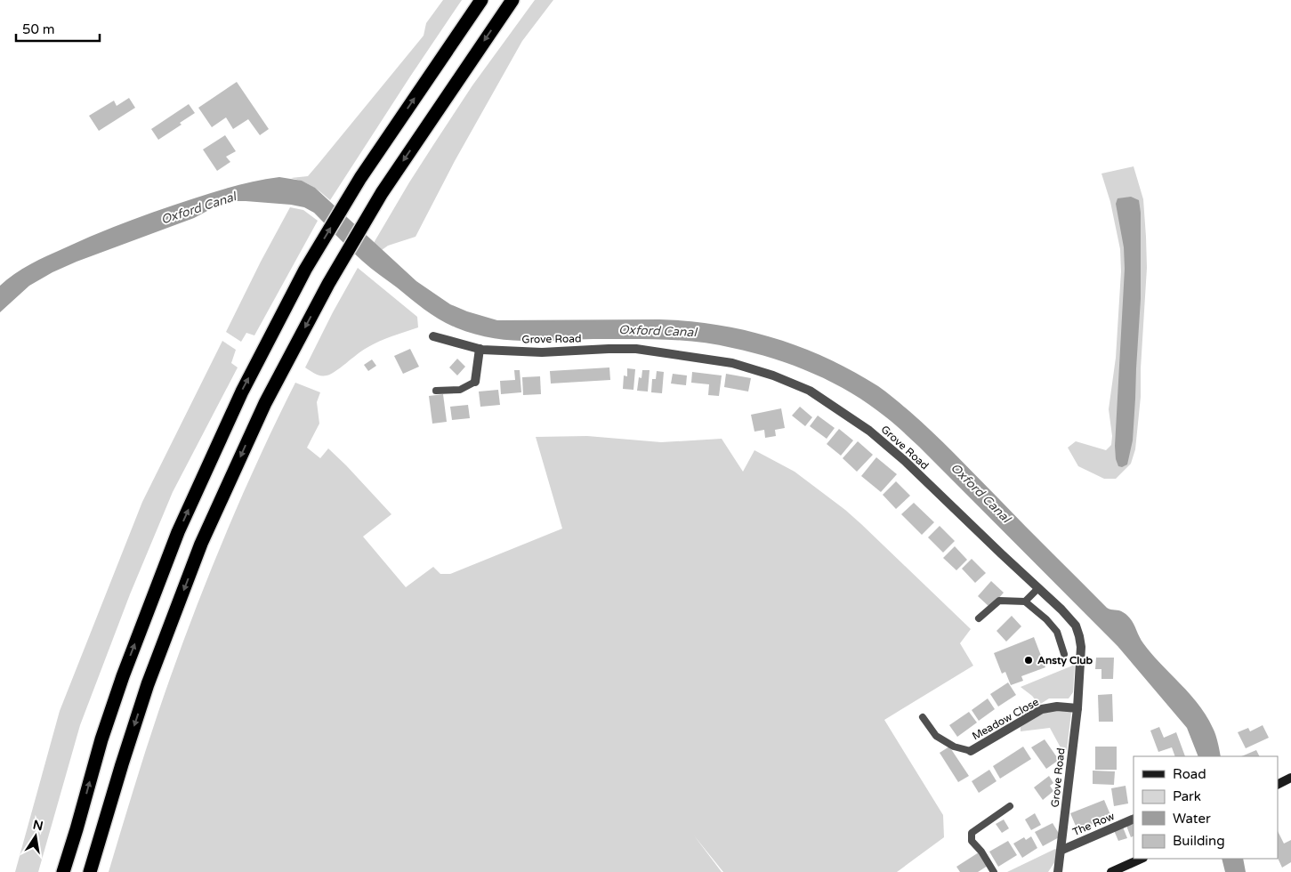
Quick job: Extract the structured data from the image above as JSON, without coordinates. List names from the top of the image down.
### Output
{
  "streets": {
    "street": ["Grove Road", "Meadow Close", "The Row"]
  },
  "crossings": [
    ["Grove Road", "Meadow Close"],
    ["Grove Road", "The Row"]
  ],
  "water": ["Oxford Canal"],
  "places": ["Ansty Club"],
  "legend": [
    "Road",
    "Park",
    "Water",
    "Building"
  ],
  "scale_bar": "50 m",
  "north": "top"
}
